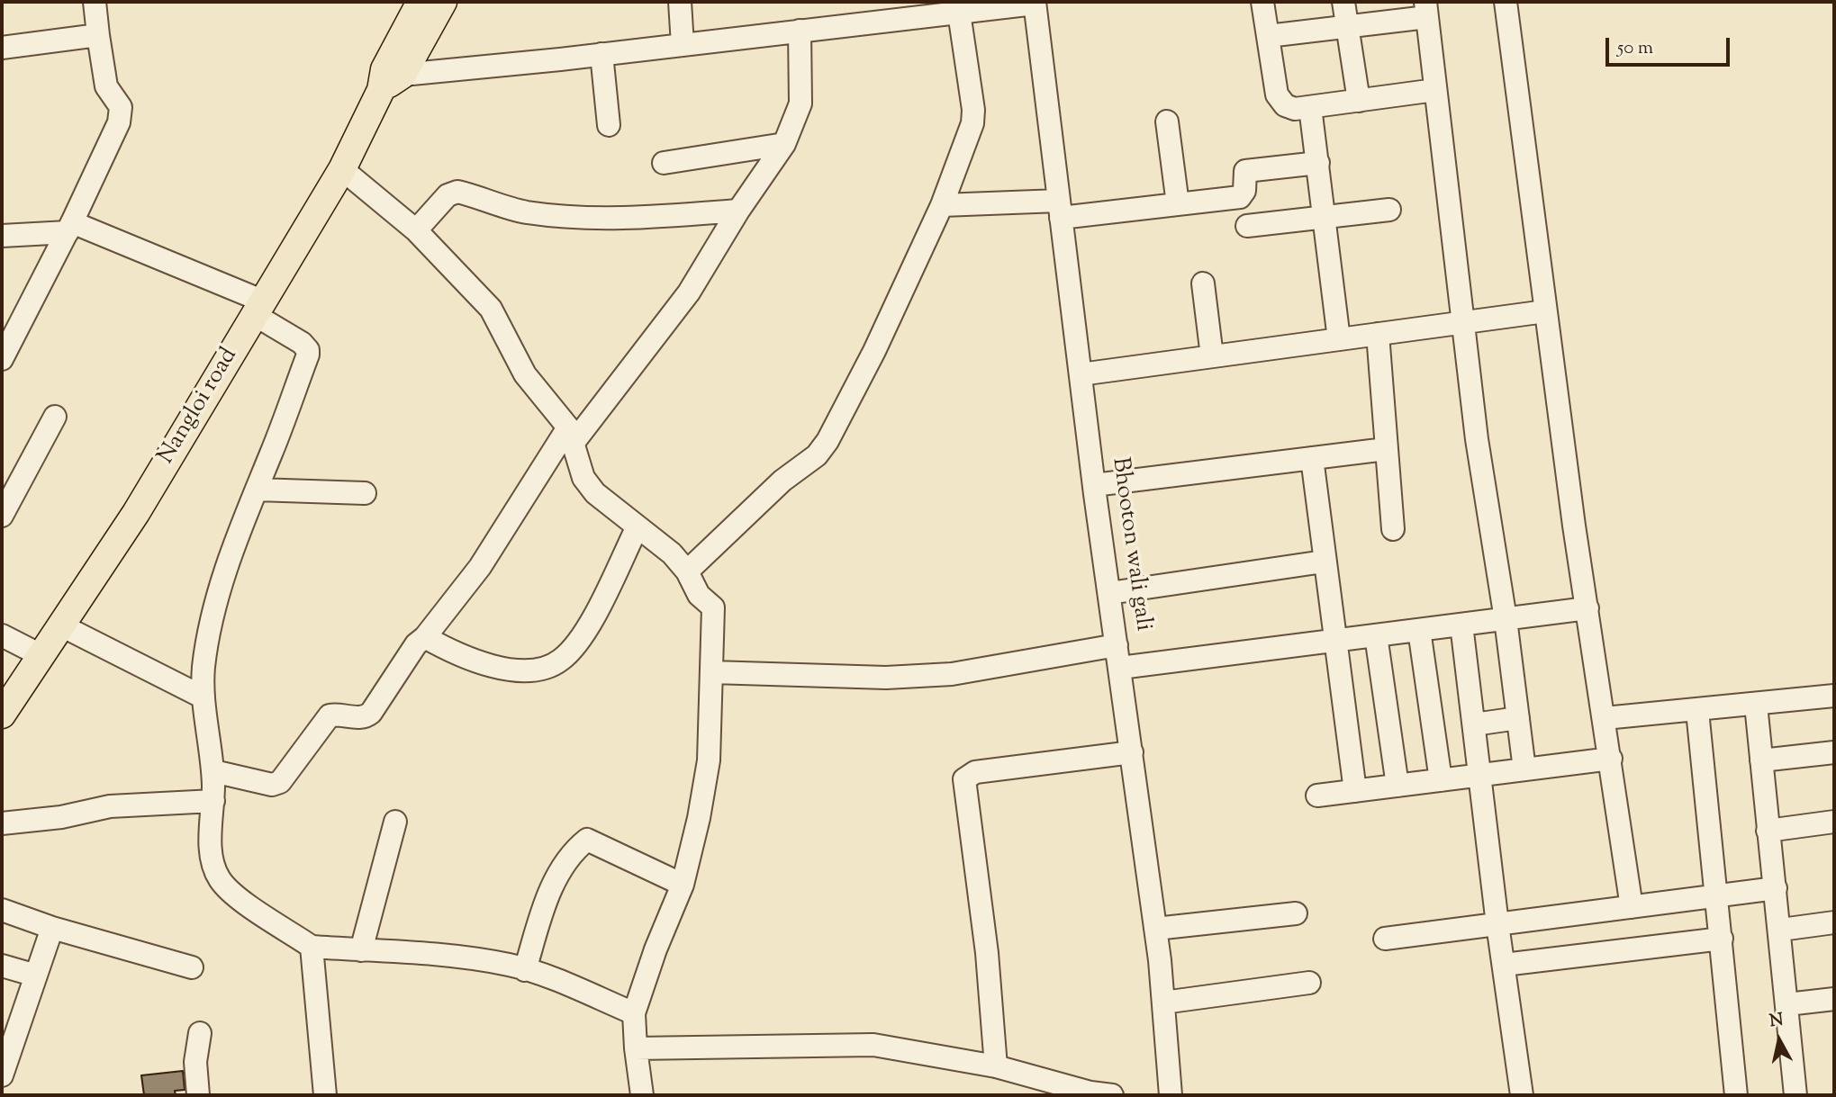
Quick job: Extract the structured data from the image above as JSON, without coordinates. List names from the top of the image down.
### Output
{
  "streets": {
    "main road": ["Nangloi road"],
    "street": ["Bhooton wali gali"]
  },
  "scale_bar": "50 m",
  "north": "top"
}
